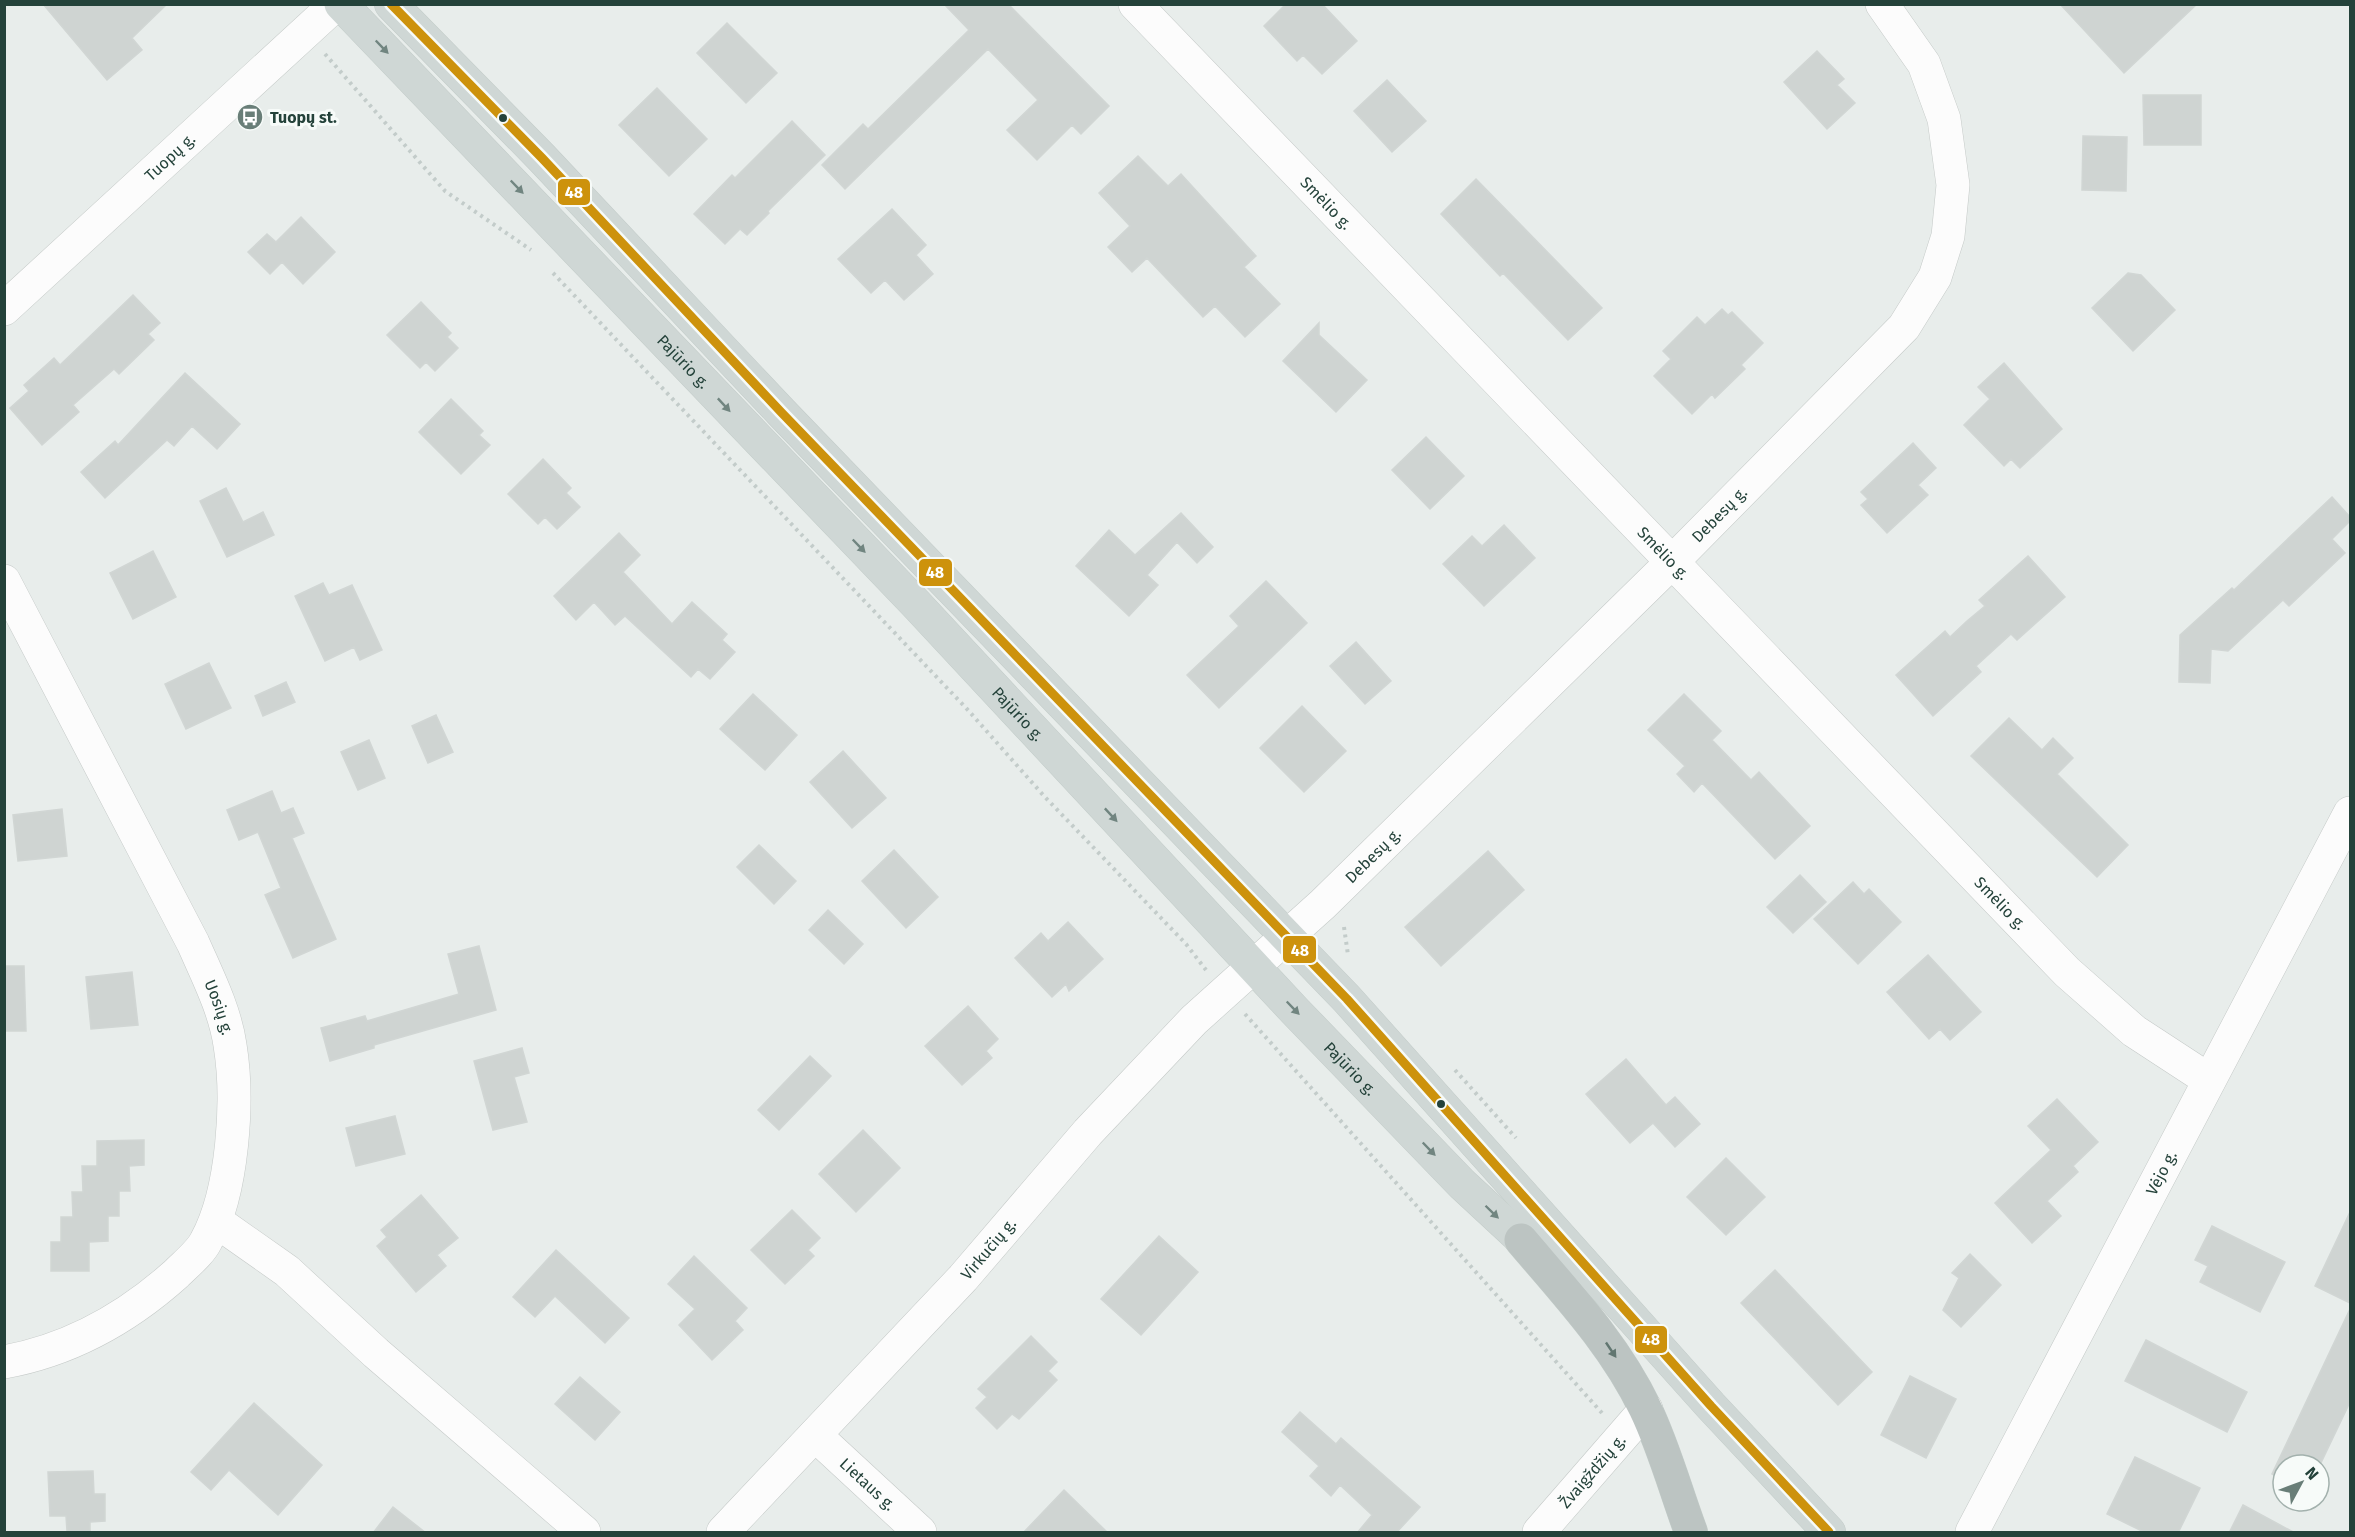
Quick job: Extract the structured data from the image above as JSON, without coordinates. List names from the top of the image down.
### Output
{
  "streets": {
    "main road": ["Pajūrio g."],
    "street": [
      "Tuopų g.",
      "Smėlio g.",
      "Debesų g.",
      "Uosių g.",
      "Vėjo g.",
      "Virkučių g.",
      "Žvaigždžių g.",
      "Lietaus g."
    ]
  },
  "crossings": [
    ["Smėlio g.", "Debesų g."],
    ["Smėlio g.", "Vėjo g."],
    ["Pajūrio g.", "Debesų g."],
    ["Pajūrio g.", "Virkučių g."],
    ["Debesų g.", "Virkučių g."],
    ["Virkučių g.", "Lietaus g."]
  ],
  "places": {
    "bus stop": ["Tuopų st."]
  },
  "lines": ["transit line 48"],
  "north": "top right"
}
